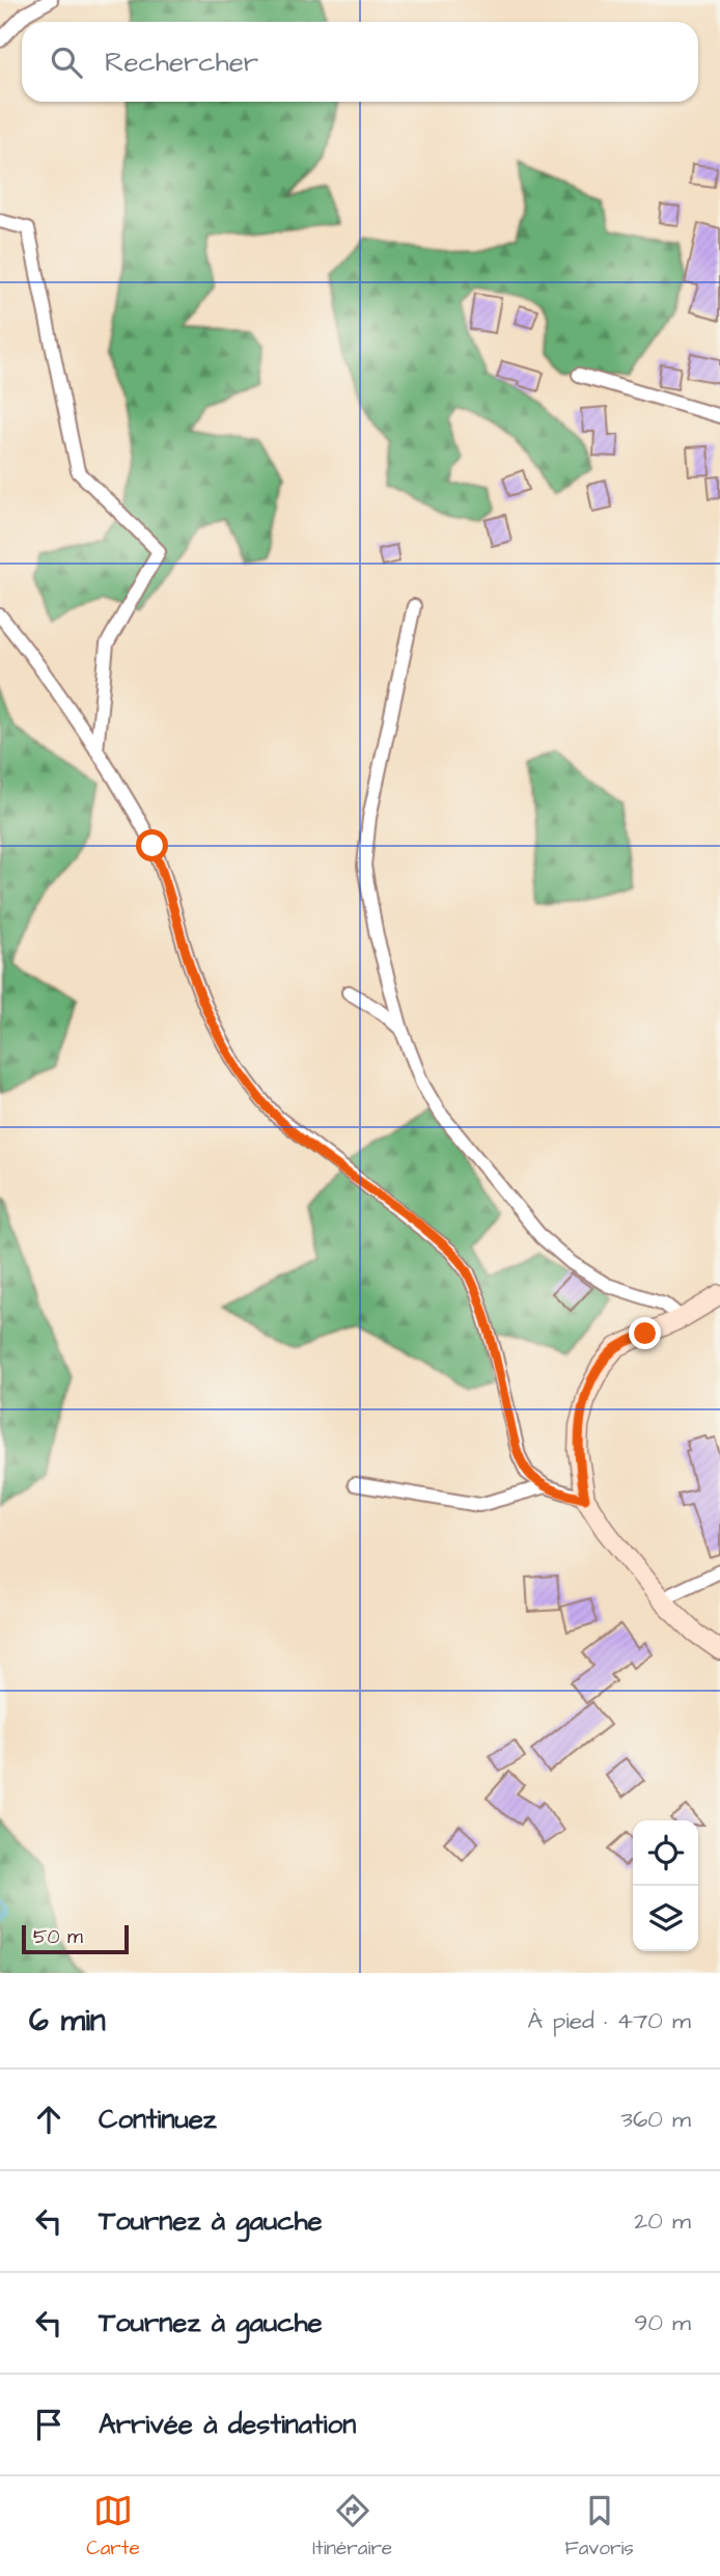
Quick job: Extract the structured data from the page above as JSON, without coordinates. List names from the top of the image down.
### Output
{
  "scale_bar": "50 m",
  "page": {
    "search": "Rechercher",
    "scale": "50 m",
    "heading": ["6 min", "À pied · 470 m"],
    "list": [
      ["Continuez", "360 m"],
      ["Tournez à gauche", "20 m"],
      ["Tournez à gauche", "90 m"],
      "Arrivée à destination"
    ],
    "nav": ["Carte", "Itinéraire", "Favoris"]
  }
}
